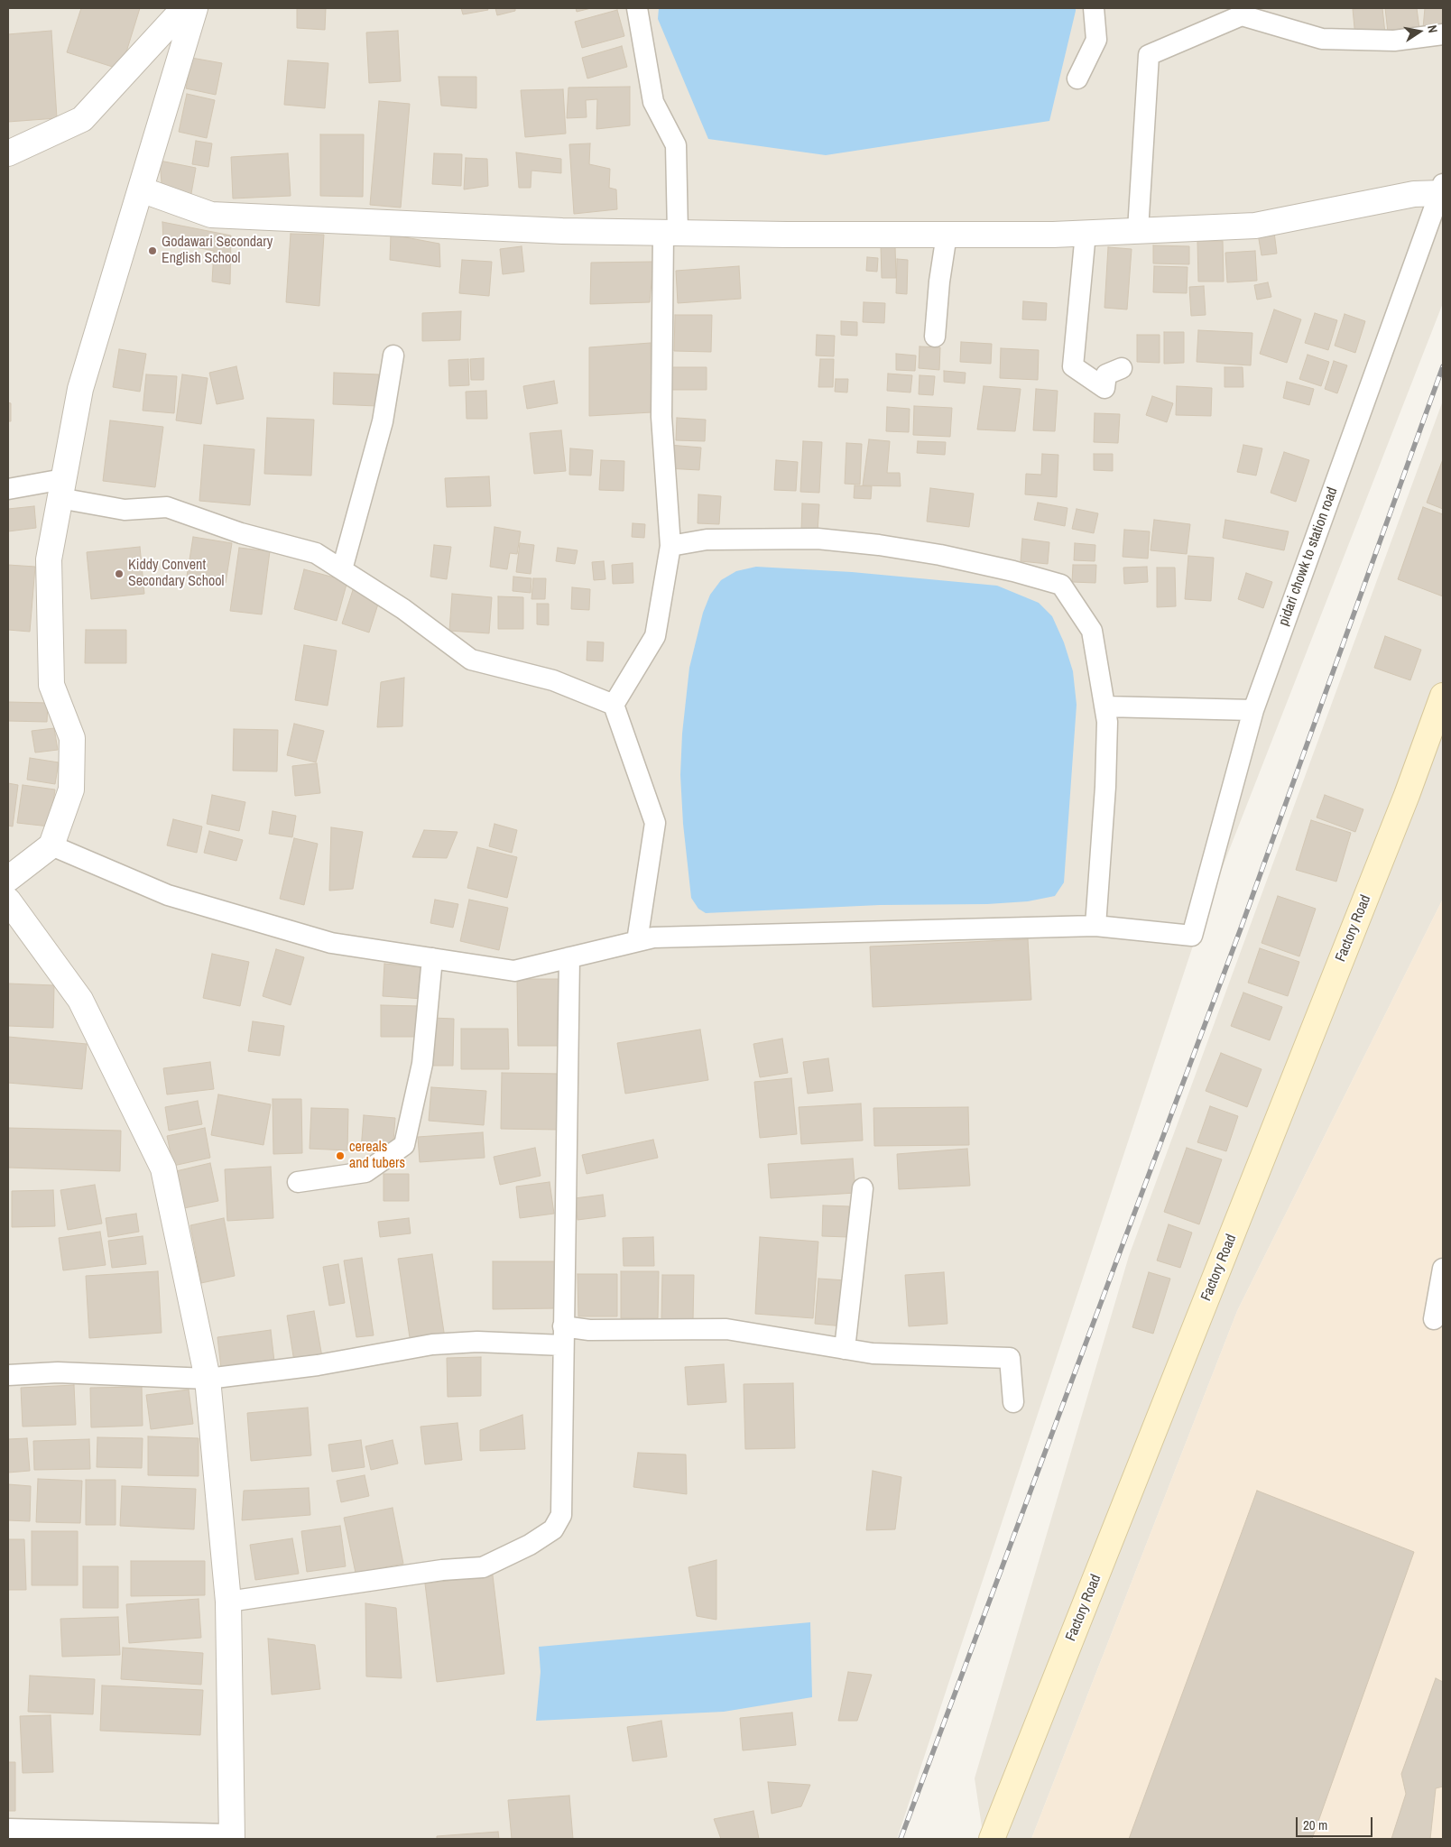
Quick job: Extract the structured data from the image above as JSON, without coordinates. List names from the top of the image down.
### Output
{
  "streets": {
    "main road": ["Factory Road"],
    "street": ["pidari chowk to station road"]
  },
  "places": ["Godawari Secondary English School", "Kiddy Convent Secondary School", "cereals and tubers"],
  "scale_bar": "20 m",
  "north": "right"
}
